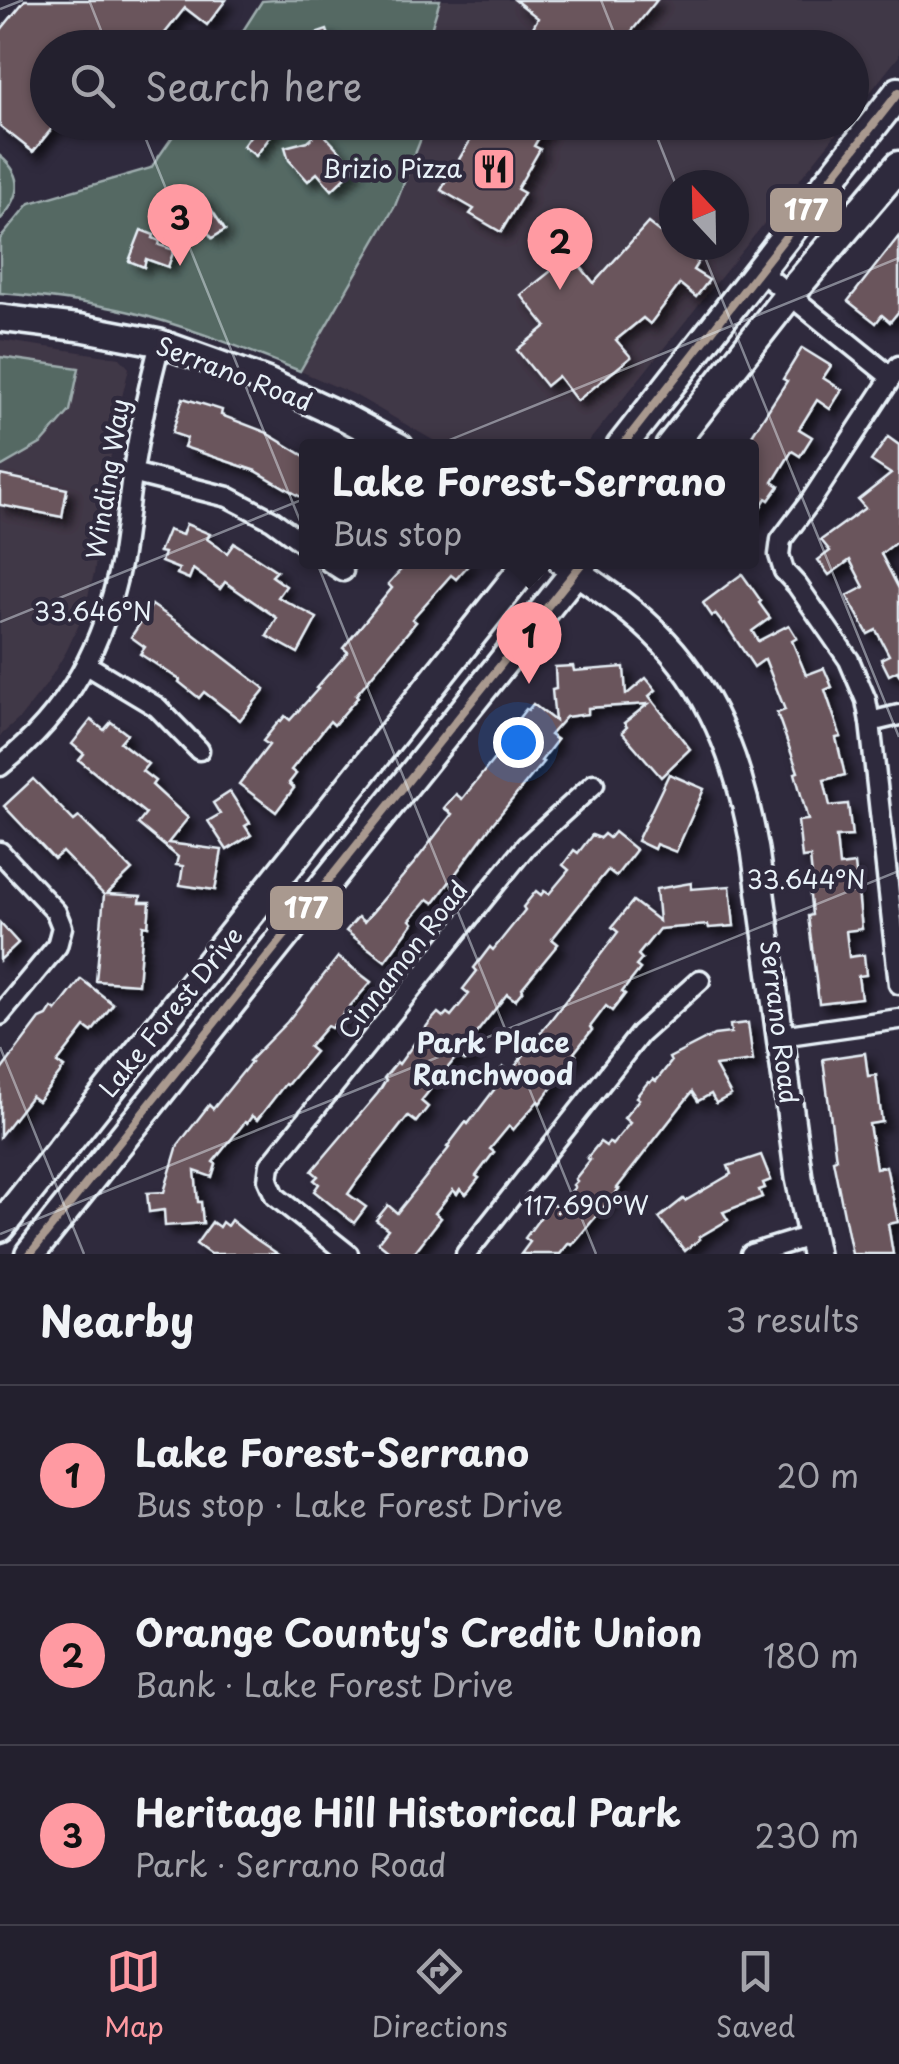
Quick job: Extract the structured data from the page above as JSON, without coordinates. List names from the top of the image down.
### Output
{
  "streets": {
    "main road": ["Lake Forest Drive"],
    "street": ["Serrano Road", "Winding Way", "Cinnamon Road"]
  },
  "crossings": [
    ["Serrano Road", "Winding Way"]
  ],
  "districts": ["Park Place Ranchwood"],
  "places": {
    "restaurant": ["Brizio Pizza"]
  },
  "lines": ["transit line 177"],
  "north": "top",
  "page": {
    "search": "Search here",
    "pins": ["3", "2", "1"],
    "popup": ["Lake Forest-Serrano", "Bus stop"],
    "heading": ["Nearby", "3 results"],
    "list": [
      {
        "mark": "1",
        "name": "Lake Forest-Serrano",
        "note": "Bus stop · Lake Forest Drive",
        "value": "20 m"
      },
      {
        "mark": "2",
        "name": "Orange County's Credit Union",
        "note": "Bank · Lake Forest Drive",
        "value": "180 m"
      },
      {
        "mark": "3",
        "name": "Heritage Hill Historical Park",
        "note": "Park · Serrano Road",
        "value": "230 m"
      }
    ],
    "nav": ["Map", "Directions", "Saved"]
  },
  "coordinates": ["33.646°N", "33.644°N", "117.690°W"]
}
